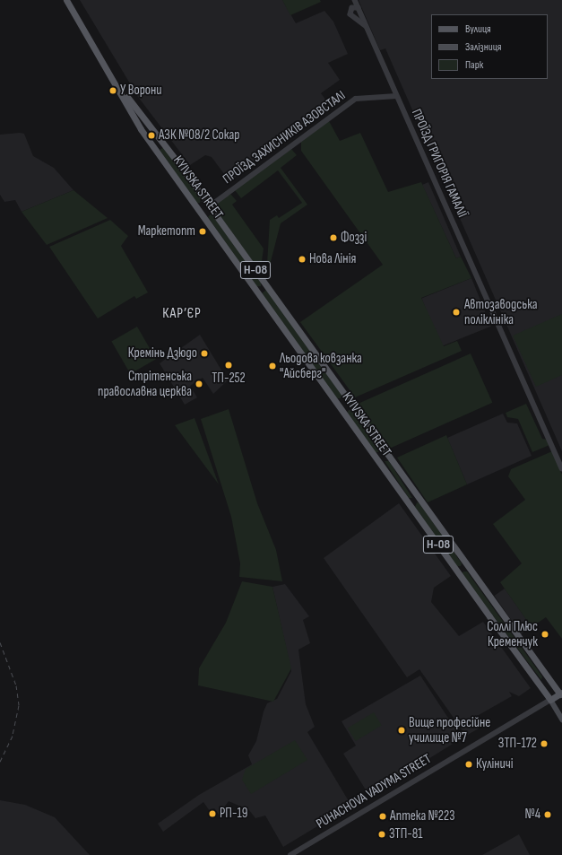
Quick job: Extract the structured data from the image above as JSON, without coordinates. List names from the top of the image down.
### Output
{
  "streets": {
    "main road": ["KYIVSKA STREET", "Н-08", "PUHACHOVA VADYMA STREET"],
    "street": ["ПРОЇЗД ЗАХИСНИКІВ АЗОВСТАЛІ", "ПРОЇЗД ГРИГОРІЯ ГАМАЛІЇ"]
  },
  "crossings": [
    ["ПРОЇЗД ЗАХИСНИКІВ АЗОВСТАЛІ", "ПРОЇЗД ГРИГОРІЯ ГАМАЛІЇ"],
    ["ПРОЇЗД ЗАХИСНИКІВ АЗОВСТАЛІ", "KYIVSKA STREET"],
    ["KYIVSKA STREET", "PUHACHOVA VADYMA STREET"]
  ],
  "districts": ["КАР’ЄР"],
  "places": [
    "У Ворони",
    "АЗК №08/2 Сокар",
    "Маркетопт",
    "Фоззі",
    "Нова Лінія",
    "Автозаводська поліклініка",
    "Кремінь Дзюдо",
    "ТП-252",
    "Льодова ковзанка \"Айсберг\"",
    "Стрітенська православна церква",
    "Соллі Плюс Кременчук",
    "Вище професійне училище №7",
    "ЗТП-172",
    "Куліничі",
    "РП-19",
    "№4",
    "Аптека №223",
    "ЗТП-81"
  ],
  "legend": ["Вулиця", "Залізниця", "Парк"]
}
